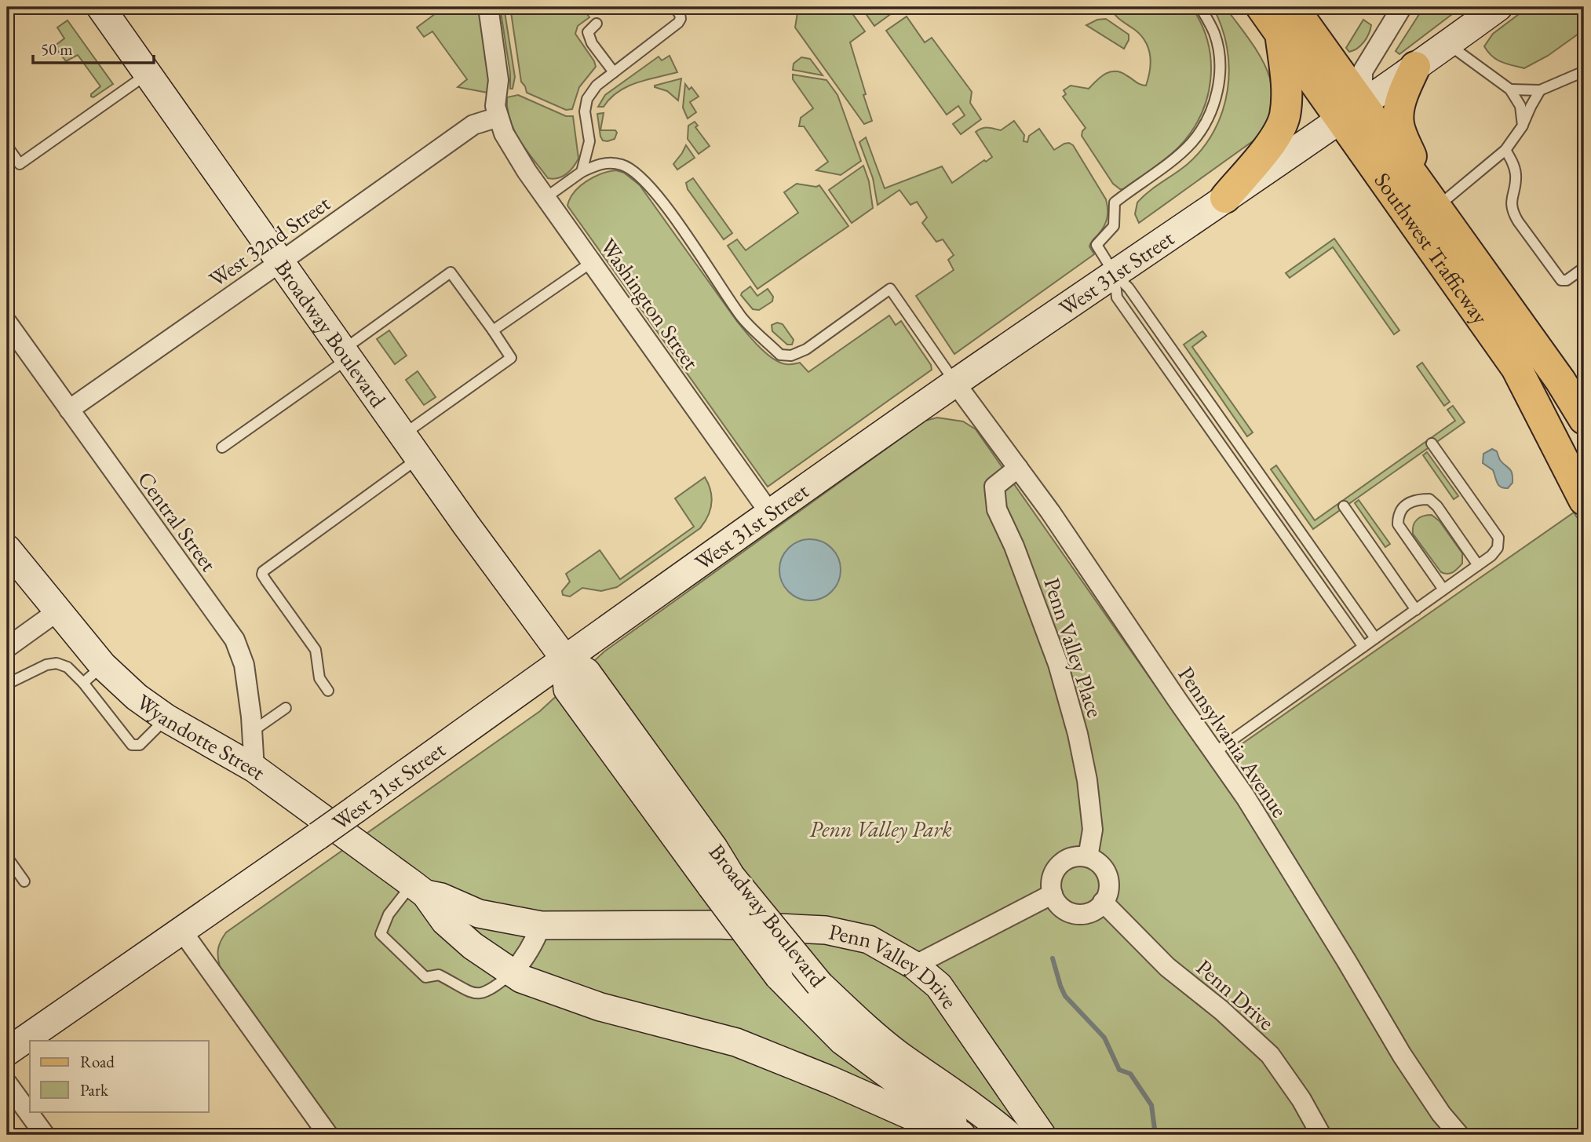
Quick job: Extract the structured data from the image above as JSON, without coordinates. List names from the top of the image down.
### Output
{
  "streets": {
    "main road": [
      "Southwest Trafficway",
      "West 31st Street",
      "Broadway Boulevard",
      "Wyandotte Street",
      "Penn Valley Drive"
    ],
    "street": [
      "West 32nd Street",
      "Washington Street",
      "Central Street",
      "Penn Valley Place",
      "Pennsylvania Avenue",
      "Penn Drive"
    ]
  },
  "crossings": [
    ["West 32nd Street", "Washington Street"],
    ["West 32nd Street", "Broadway Boulevard"],
    ["West 32nd Street", "Central Street"],
    ["Southwest Trafficway", "West 31st Street"],
    ["West 31st Street", "Washington Street"],
    ["West 31st Street", "Broadway Boulevard"],
    ["West 31st Street", "Pennsylvania Avenue"],
    ["Central Street", "Wyandotte Street"],
    ["Penn Valley Place", "Pennsylvania Avenue"],
    ["Penn Valley Place", "Penn Drive"],
    ["Wyandotte Street", "Penn Valley Drive"]
  ],
  "parks": ["Penn Valley Park"],
  "legend": ["Road", "Park"],
  "scale_bar": "50 m"
}
